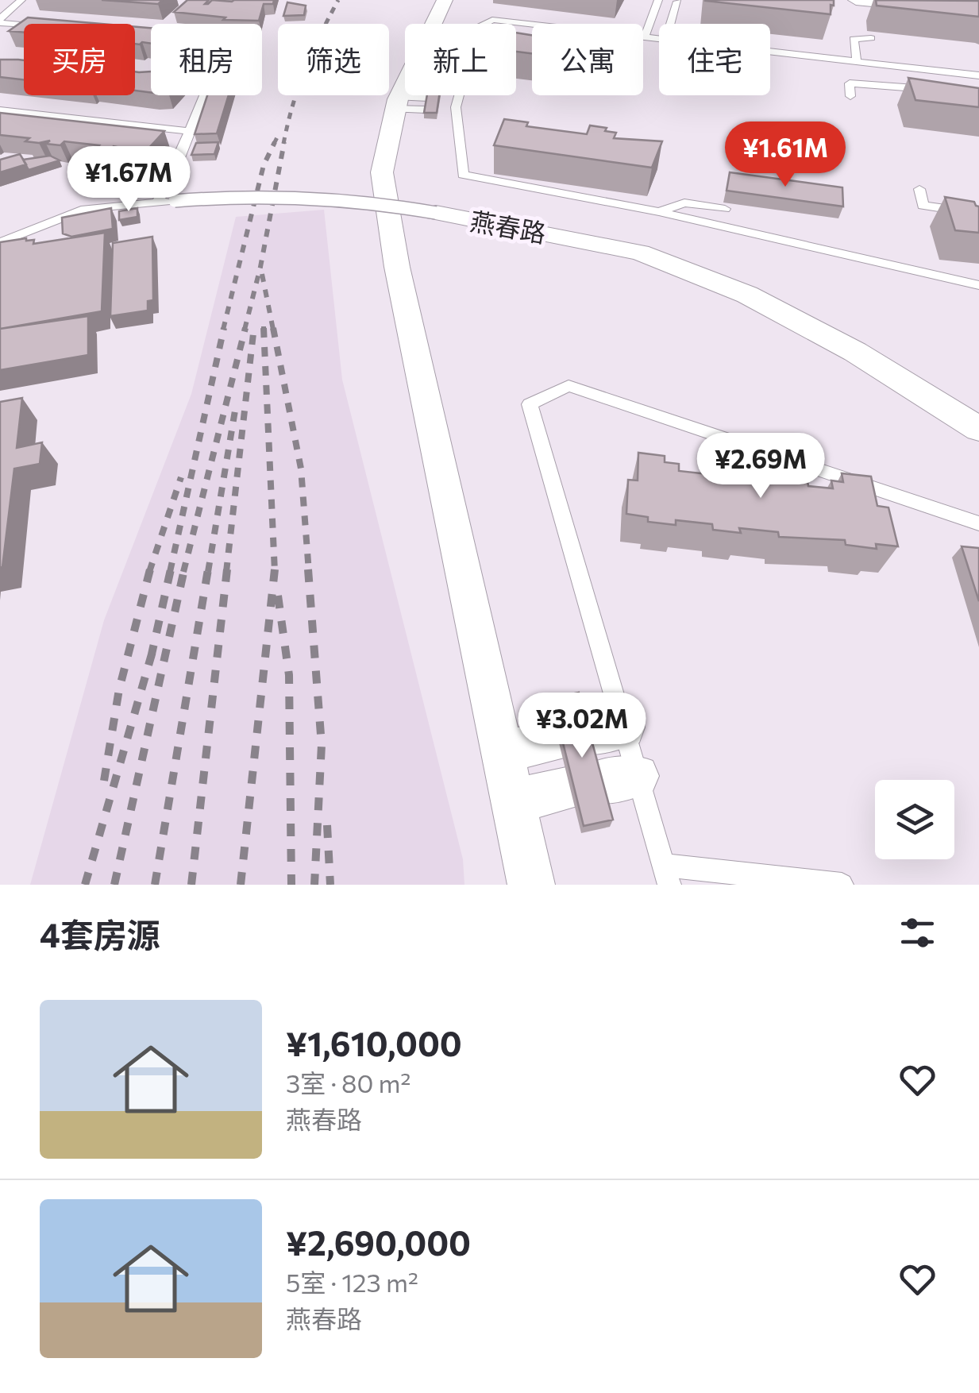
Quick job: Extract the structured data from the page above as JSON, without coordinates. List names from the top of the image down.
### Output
{
  "streets": {
    "street": ["燕春路"]
  },
  "page": {
    "chip": [
      "买房",
      "租房",
      "筛选",
      "新上",
      "公寓",
      "住宅"
    ],
    "price": [
      "¥1.61M",
      "¥1.67M",
      "¥2.69M",
      "¥3.02M"
    ],
    "heading": "4套房源",
    "list": [
      {
        "name": "¥1,610,000",
        "note": "3室 · 80 m² · 燕春路"
      },
      {
        "name": "¥2,690,000",
        "note": "5室 · 123 m² · 燕春路"
      }
    ]
  }
}
